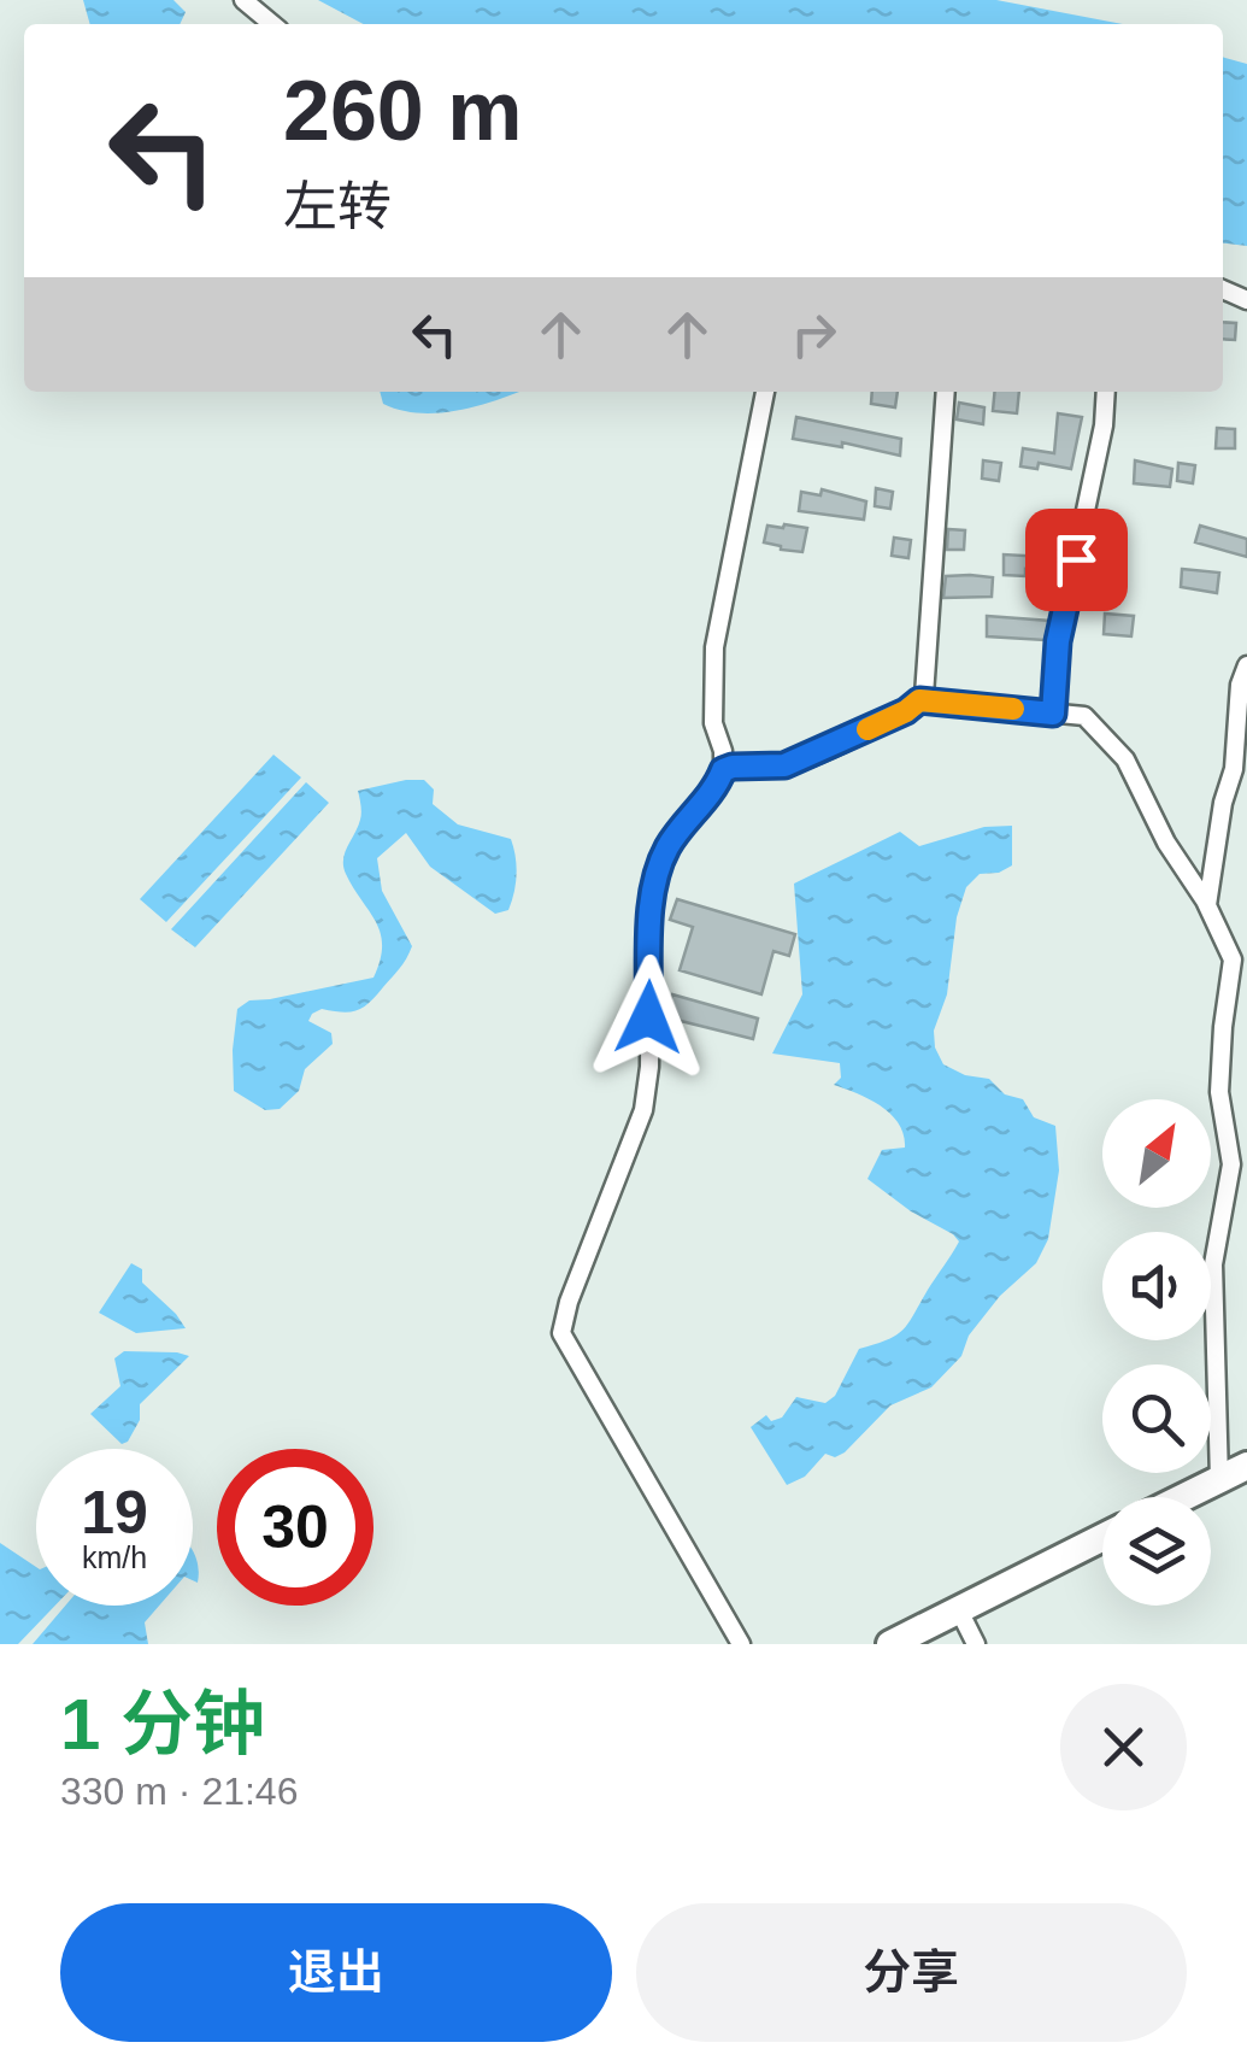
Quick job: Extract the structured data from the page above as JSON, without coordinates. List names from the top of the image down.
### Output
{
  "north": "top right",
  "page": {
    "turn": ["260 m", "左转"],
    "speed": "19 km/h",
    "limit": "30",
    "heading": ["1 分钟", "330 m · 21:46"],
    "buttons": ["退出", "分享"]
  }
}
